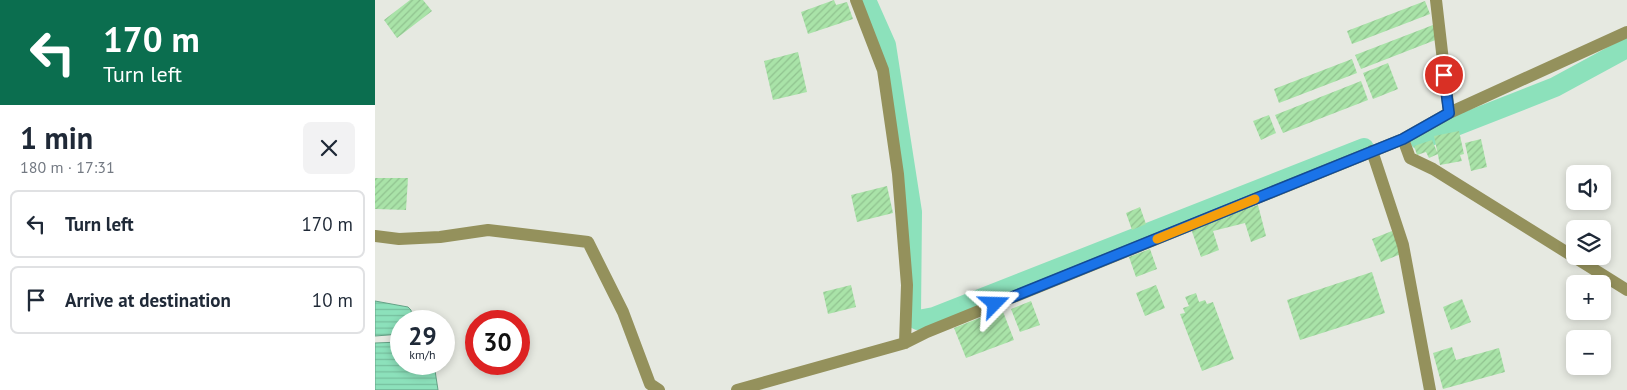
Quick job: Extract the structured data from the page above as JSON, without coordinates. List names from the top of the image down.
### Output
{
  "page": {
    "turn": ["170 m", "Turn left"],
    "heading": ["1 min", "180 m · 17:31"],
    "map_buttons": ["+", "−"],
    "list": [
      {
        "name": "Turn left",
        "value": "170 m"
      },
      {
        "name": "Arrive at destination",
        "value": "10 m"
      }
    ],
    "speed": "29 km/h",
    "limit": "30"
  }
}
